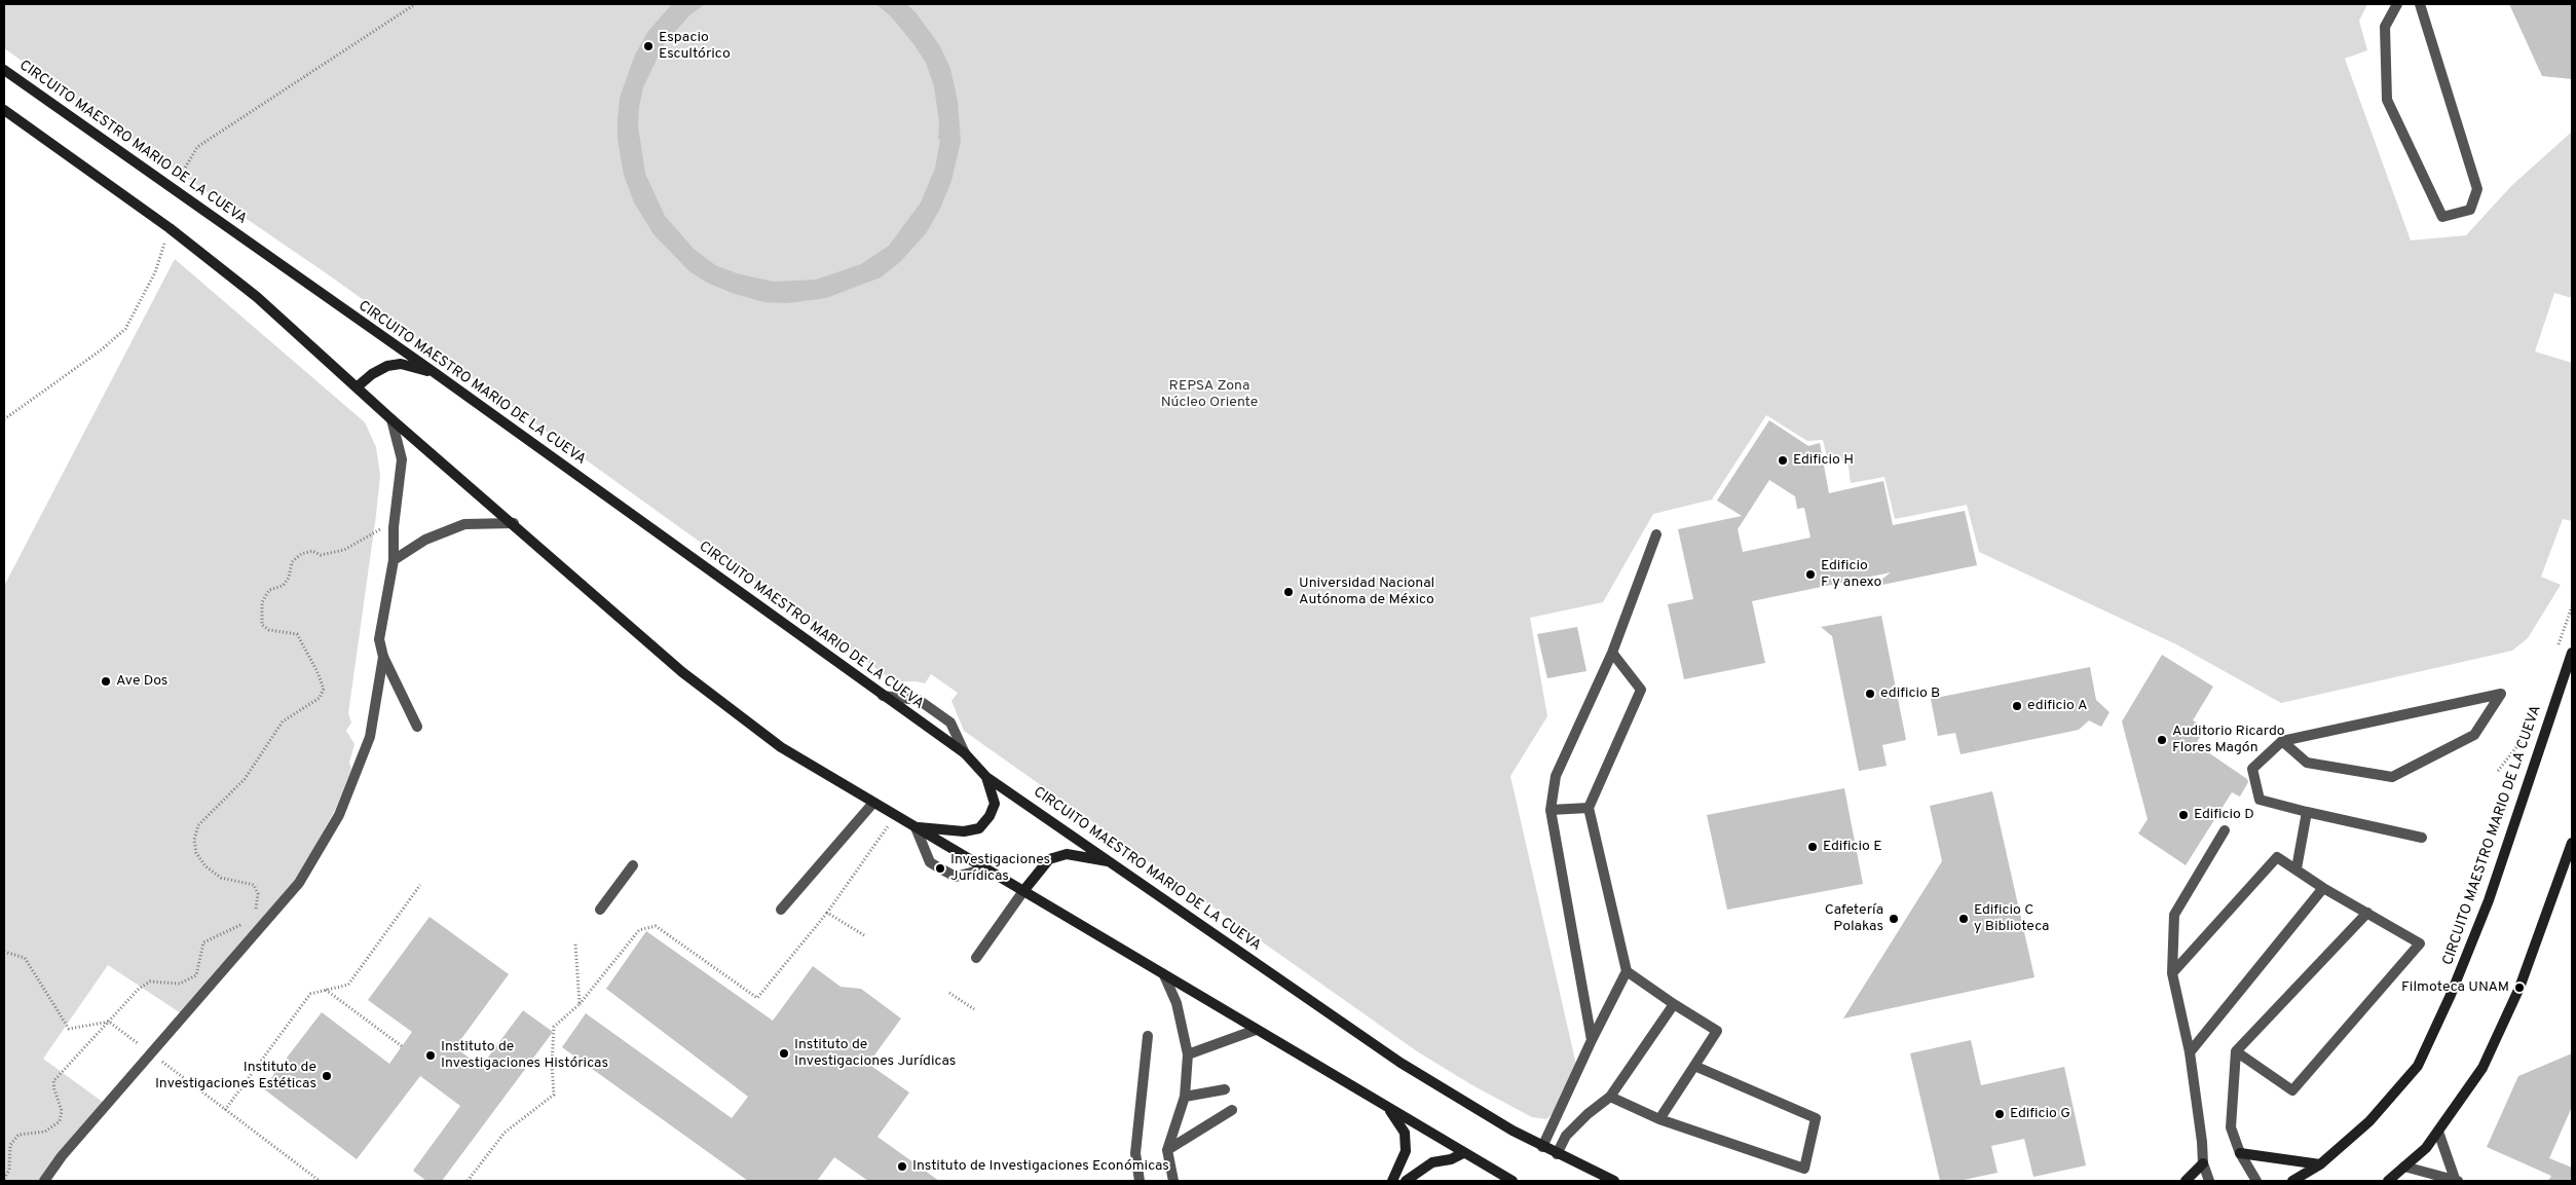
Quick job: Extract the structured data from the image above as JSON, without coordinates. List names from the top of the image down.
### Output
{
  "streets": {
    "street": ["CIRCUITO MAESTRO MARIO DE LA CUEVA"]
  },
  "parks": ["REPSA Zona Núcleo Oriente"],
  "places": [
    "Espacio Escultórico",
    "Edificio H",
    "Edificio F y anexo",
    "Universidad Nacional Autónoma de México",
    "Ave Dos",
    "edificio B",
    "edificio A",
    "Auditorio Ricardo Flores Magón",
    "Edificio D",
    "Edificio E",
    "Investigaciones Jurídicas",
    "Cafetería Polakas",
    "Edificio C y Biblioteca",
    "Filmoteca UNAM",
    "Instituto de Investigaciones Jurídicas",
    "Instituto de Investigaciones Históricas",
    "Instituto de Investigaciones Estéticas",
    "Edificio G",
    "Instituto de Investigaciones Económicas"
  ]
}
